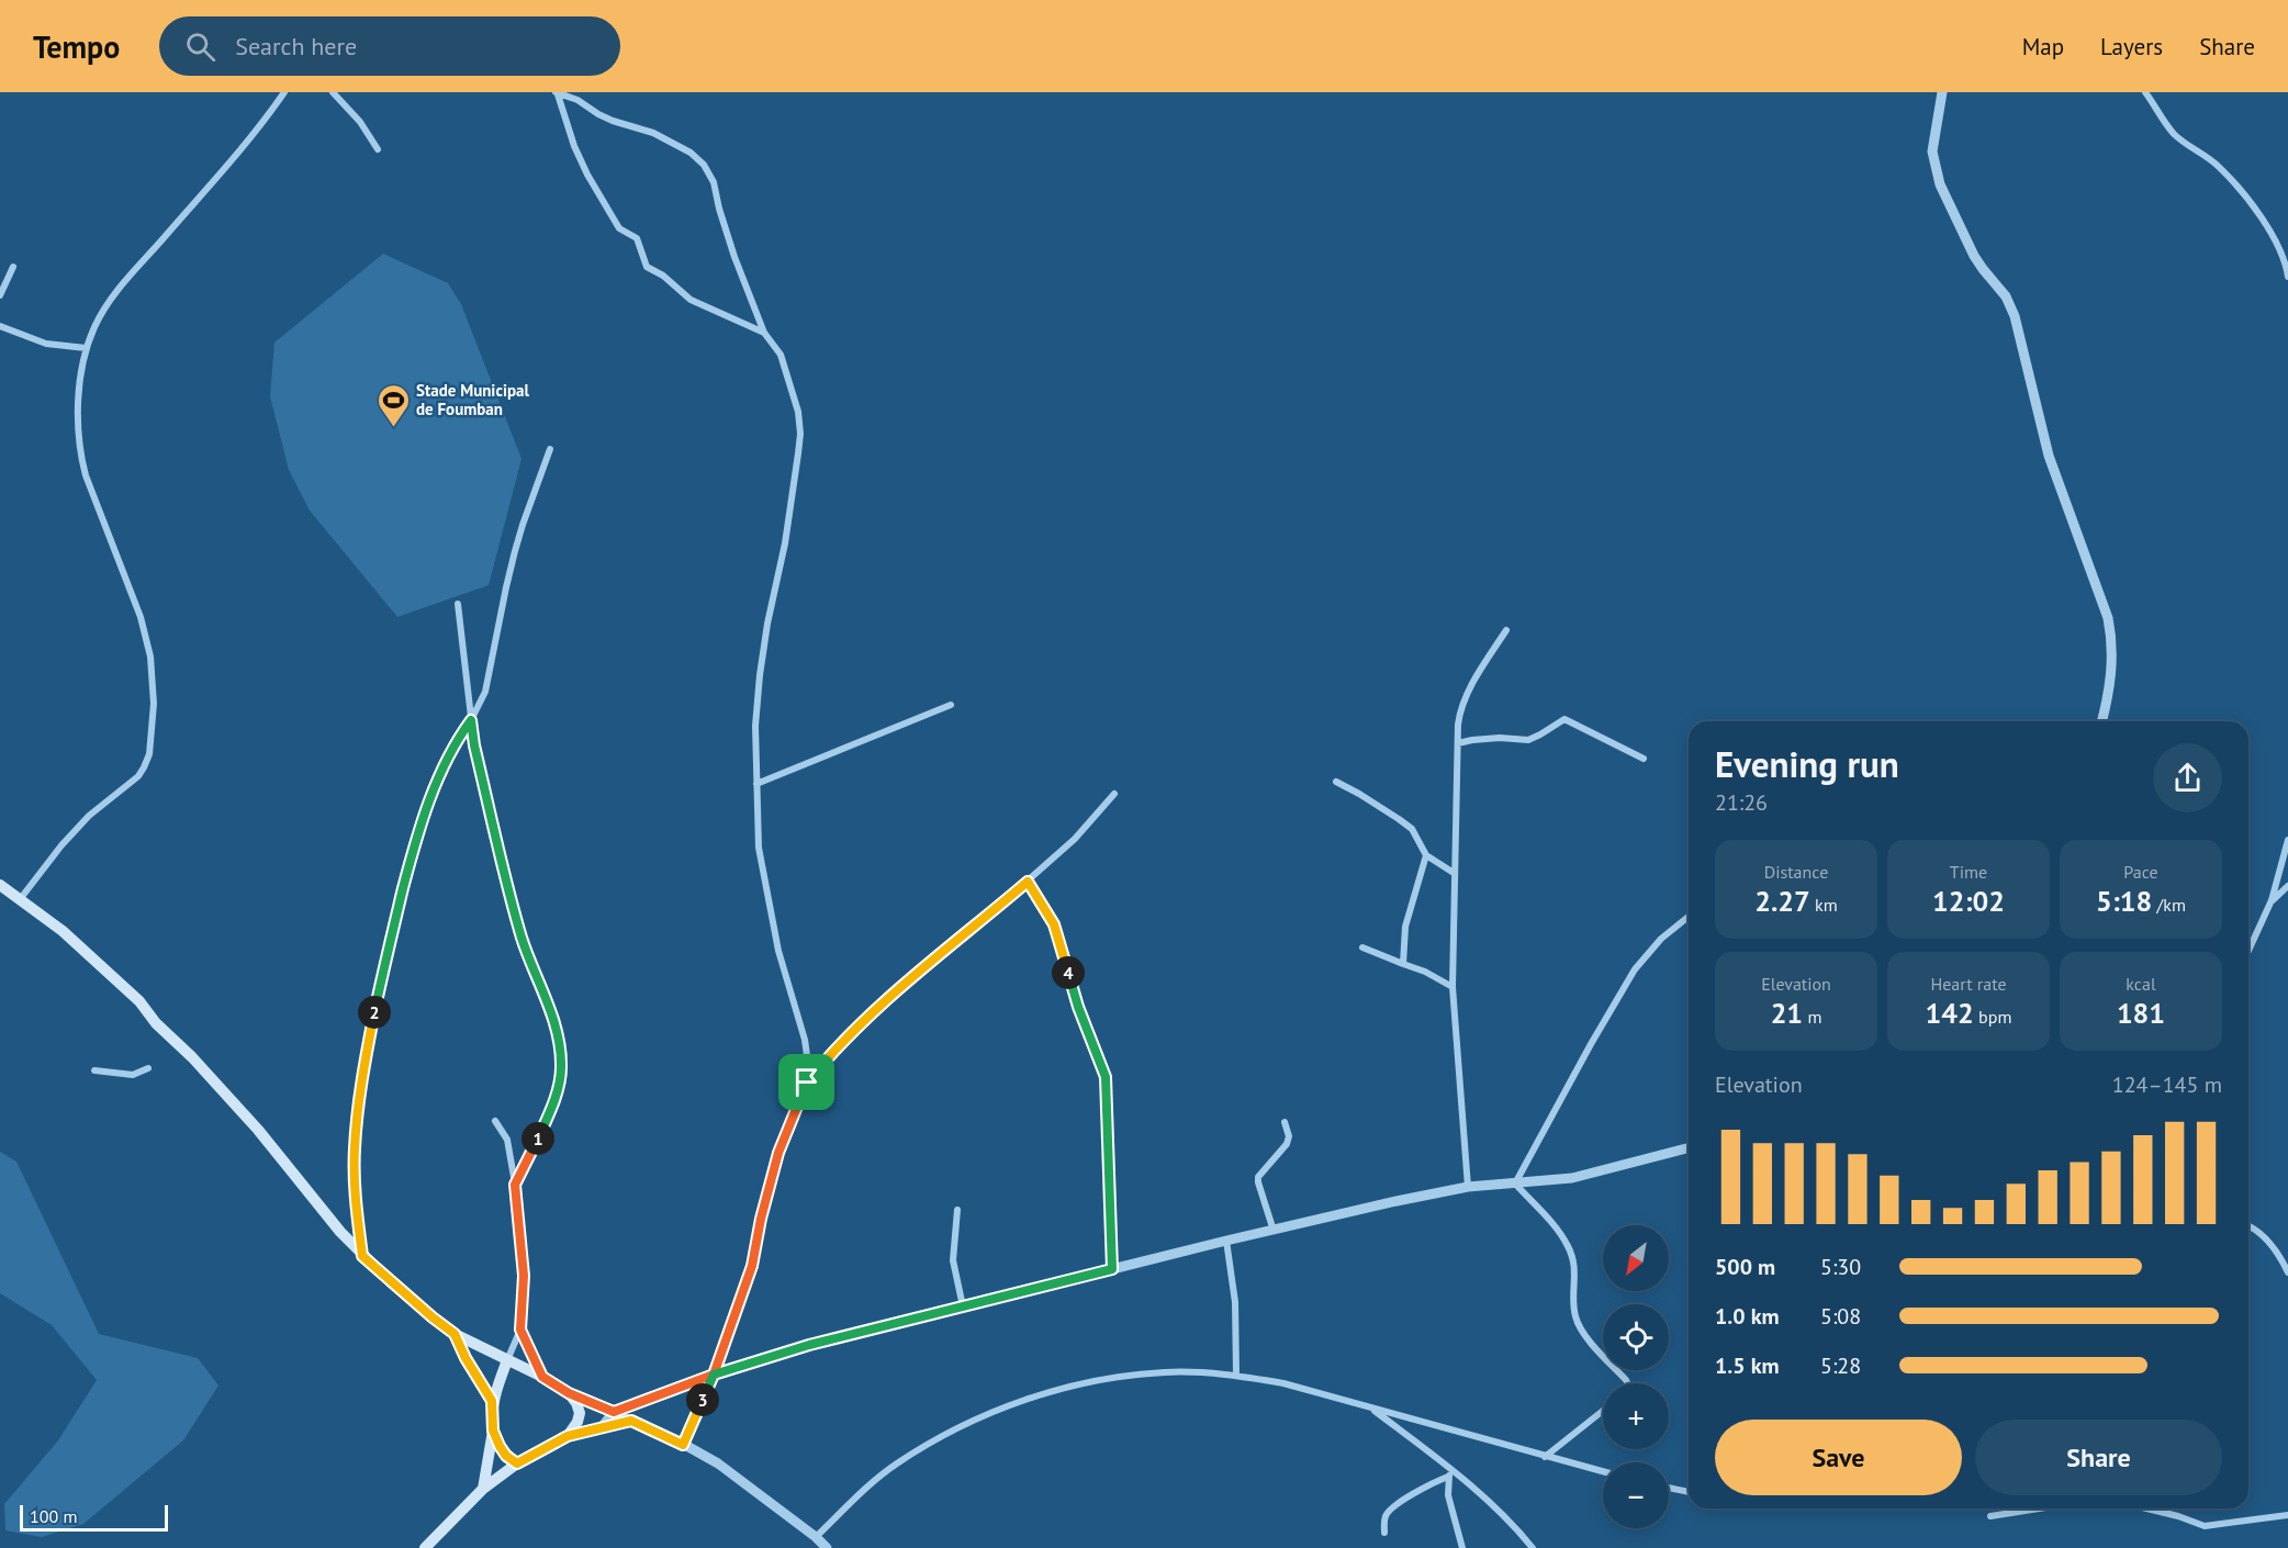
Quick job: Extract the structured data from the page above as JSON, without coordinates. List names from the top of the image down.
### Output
{
  "places": {
    "sports": ["Stade Municipal de Foumban"]
  },
  "scale_bar": "100 m",
  "north": "bottom left",
  "page": {
    "header": "Tempo",
    "search": "Search here",
    "nav": ["Map", "Layers", "Share"],
    "heading": ["Evening run", "21:26"],
    "stats": [
      ["Distance", "2.27 km"],
      ["Time", "12:02"],
      ["Pace", "5:18 /km"],
      ["Elevation", "21 m"],
      ["Heart rate", "142 bpm"],
      ["kcal", "181"]
    ],
    "pins": [
      "4",
      "2",
      "1",
      "3"
    ],
    "chart": ["Elevation", "124–145 m"],
    "map_buttons": ["+", "−"],
    "list": [
      {
        "name": "500 m",
        "note": "5:30"
      },
      {
        "name": "1.0 km",
        "note": "5:08"
      },
      {
        "name": "1.5 km",
        "note": "5:28"
      }
    ],
    "buttons": ["Save", "Share"],
    "scale": "100 m"
  }
}
